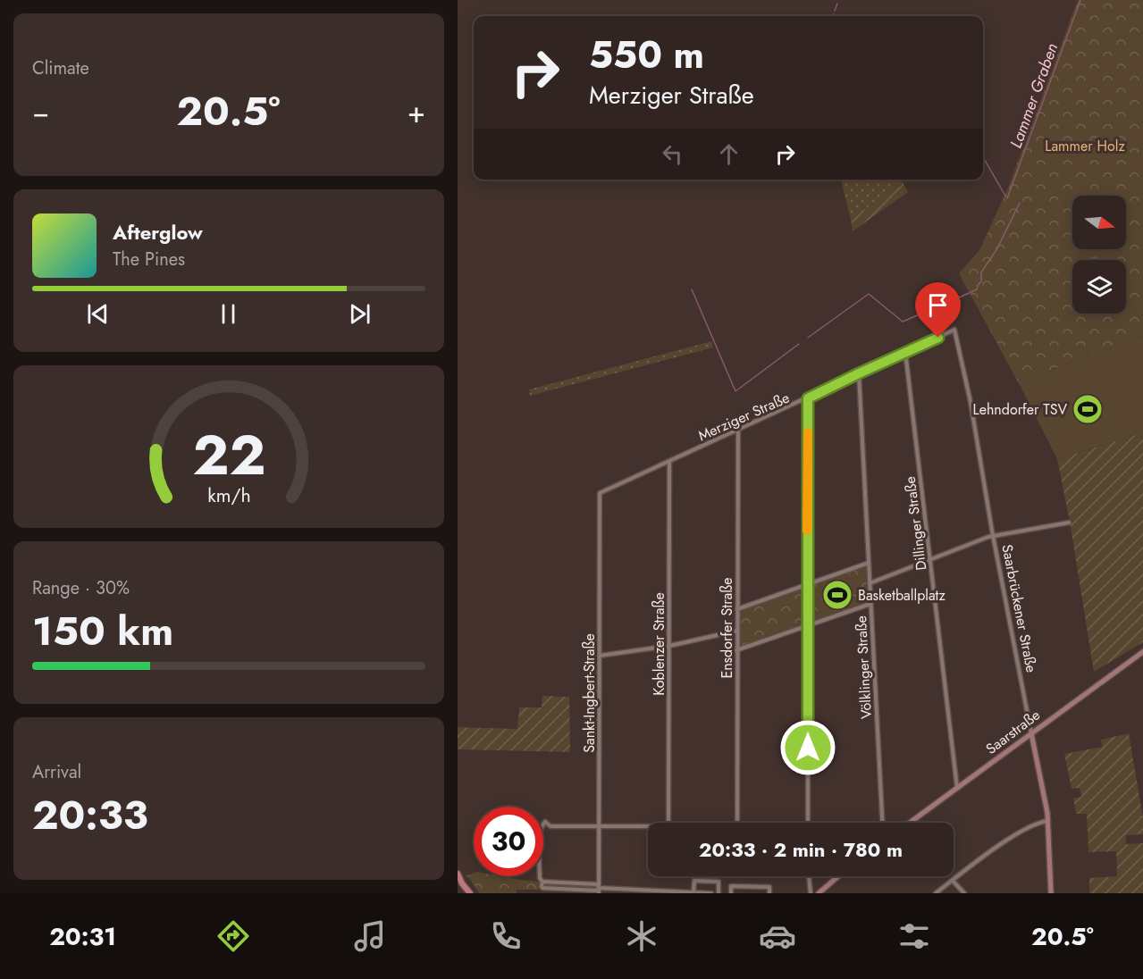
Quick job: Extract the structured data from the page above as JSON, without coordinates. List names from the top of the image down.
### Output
{
  "streets": {
    "street": [
      "Merziger Straße",
      "Dillinger Straße",
      "Saarbrückener Straße",
      "Ensdorfer Straße",
      "Koblenzer Straße",
      "Völklinger Straße",
      "Sankt-Ingbert-Straße",
      "Saarstraße"
    ]
  },
  "crossings": [
    ["Merziger Straße", "Dillinger Straße"],
    ["Merziger Straße", "Saarbrückener Straße"],
    ["Merziger Straße", "Ensdorfer Straße"],
    ["Merziger Straße", "Koblenzer Straße"],
    ["Merziger Straße", "Völklinger Straße"],
    ["Merziger Straße", "Sankt-Ingbert-Straße"],
    ["Dillinger Straße", "Saarstraße"],
    ["Saarbrückener Straße", "Saarstraße"]
  ],
  "water": ["Lammer Graben"],
  "parks": ["Lammer Holz"],
  "places": {
    "sports": ["Lehndorfer TSV", "Basketballplatz"]
  },
  "north": "right",
  "page": {
    "tile": [
      "Climate",
      ["Range · 30%", "150 km"],
      ["Arrival", "20:33"]
    ],
    "turn": ["550 m", "Merziger Straße"],
    "heat": ["−", "20.5°", "+"],
    "song": ["Afterglow", "The Pines"],
    "limit": "30",
    "trip": "20:33 · 2 min · 780 m",
    "tabs": ["20:31", "20.5°"],
    "gauge": ["22", "km/h"]
  }
}
